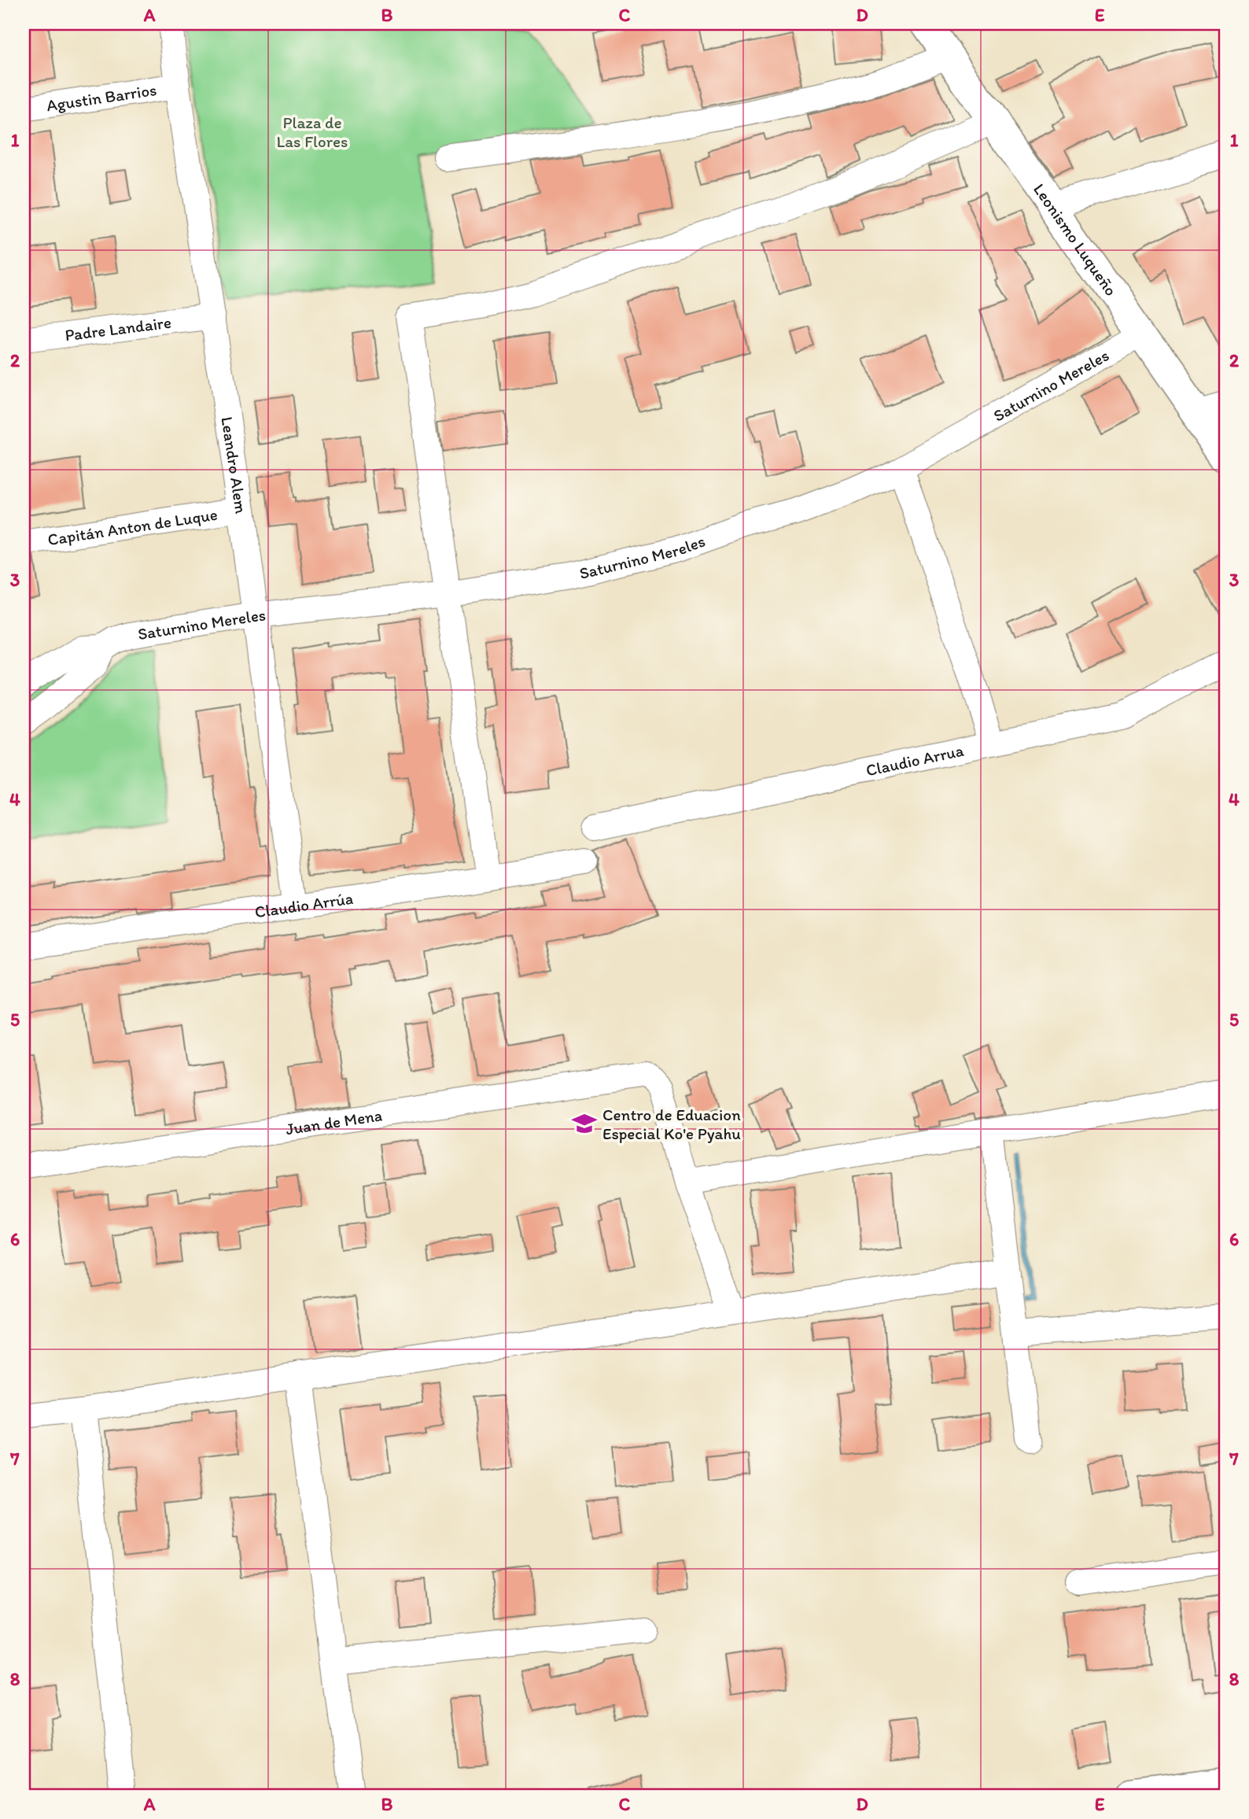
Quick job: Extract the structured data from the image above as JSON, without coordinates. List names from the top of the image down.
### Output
{
  "streets": {
    "street": [
      "Agustin Barrios",
      "Leonismo Luqueño",
      "Padre Landaire",
      "Saturnino Mereles",
      "Leandro Alem",
      "Capitán Anton de Luque",
      "Claudio Arrua",
      "Claudio Arrúa",
      "Juan de Mena"
    ]
  },
  "crossings": [
    ["Agustin Barrios", "Leandro Alem"],
    ["Leonismo Luqueño", "Saturnino Mereles"],
    ["Padre Landaire", "Leandro Alem"],
    ["Saturnino Mereles", "Leandro Alem"],
    ["Leandro Alem", "Capitán Anton de Luque"],
    ["Leandro Alem", "Claudio Arrúa"]
  ],
  "parks": ["Plaza de Las Flores"],
  "places": {
    "school or university": ["Centro de Eduacion Especial Ko'e Pyahu"]
  },
  "grid": {
    "columns": [
      "A",
      "B",
      "C",
      "D",
      "E"
    ],
    "rows": [
      "1",
      "2",
      "3",
      "4",
      "5",
      "6",
      "7",
      "8"
    ]
  }
}
